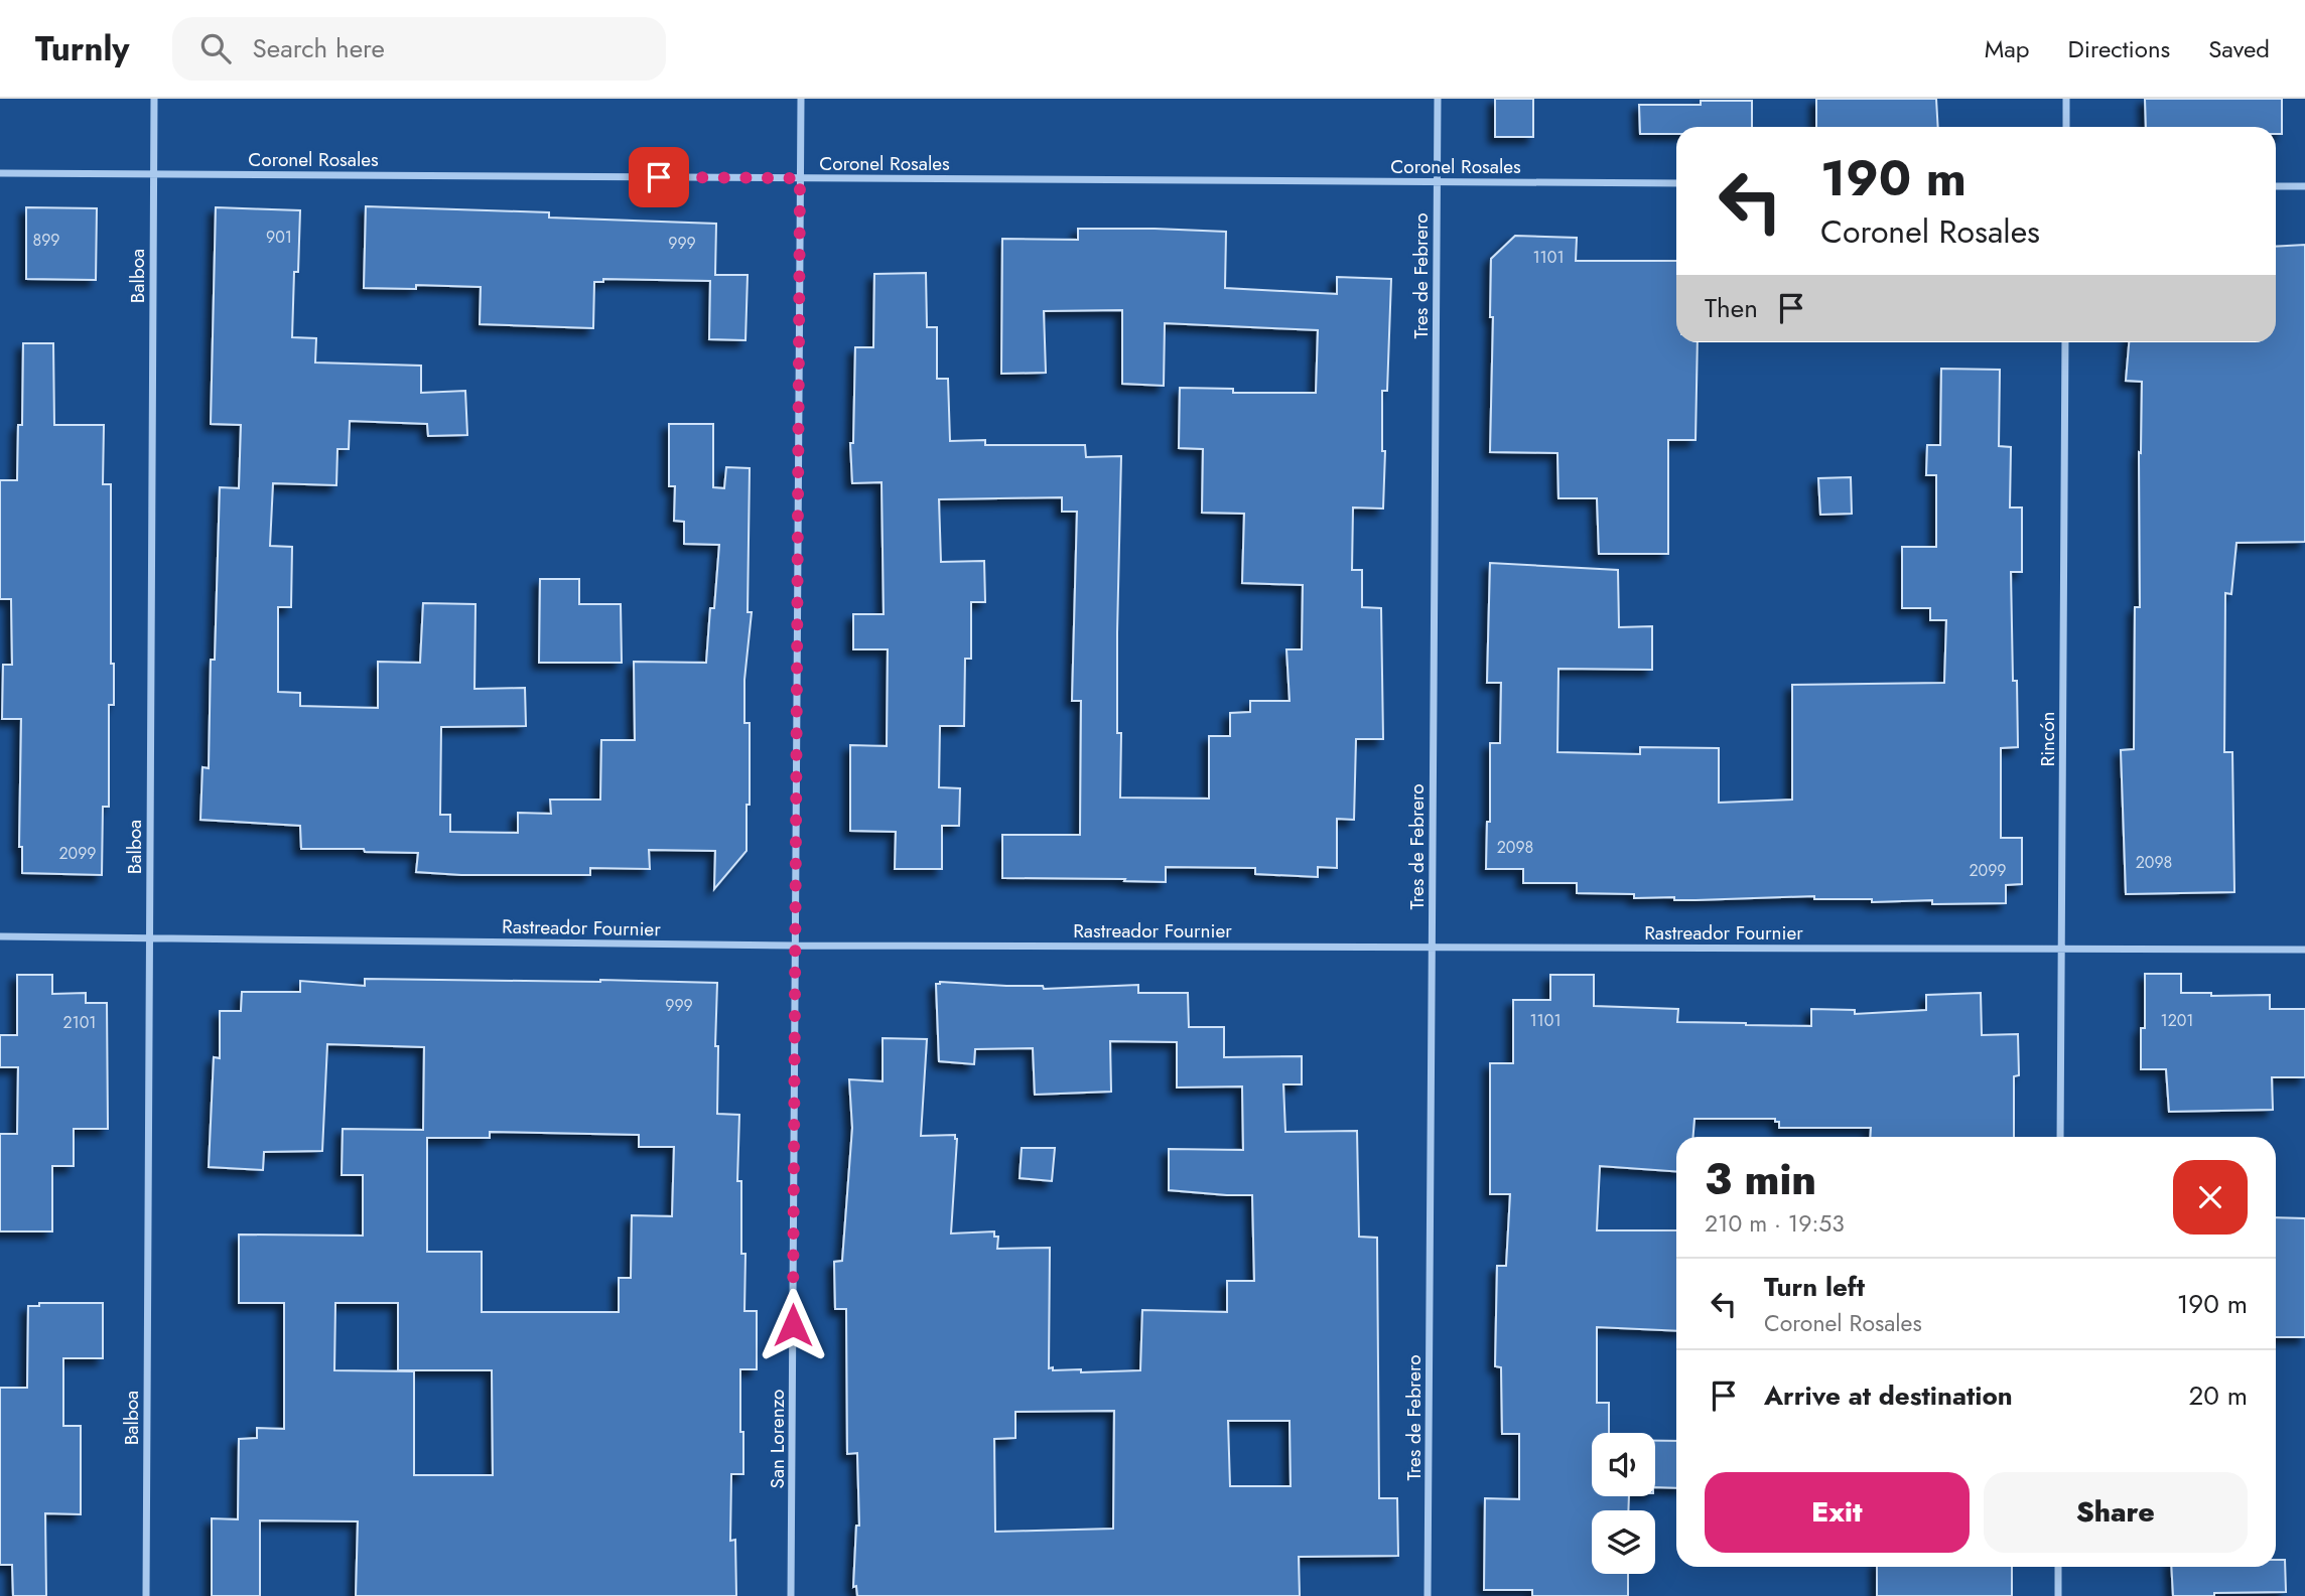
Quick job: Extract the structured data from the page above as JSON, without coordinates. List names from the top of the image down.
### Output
{
  "streets": {
    "street": [
      "Coronel Rosales",
      "Balboa",
      "Tres de Febrero",
      "Rincón",
      "Rastreador Fournier",
      "San Lorenzo"
    ]
  },
  "crossings": [
    ["Coronel Rosales", "Balboa"],
    ["Coronel Rosales", "Tres de Febrero"],
    ["Coronel Rosales", "San Lorenzo"],
    ["Balboa", "Rastreador Fournier"],
    ["Tres de Febrero", "Rastreador Fournier"],
    ["Rincón", "Rastreador Fournier"],
    ["Rastreador Fournier", "San Lorenzo"]
  ],
  "house_numbers": [
    "901",
    "899",
    "999",
    "1101",
    "2098",
    "2099",
    "2098",
    "2099",
    "999",
    "1101",
    "1201",
    "2101"
  ],
  "page": {
    "header": "Turnly",
    "search": "Search here",
    "nav": ["Map", "Directions", "Saved"],
    "turn": ["190 m", "Coronel Rosales"],
    "then": "Then",
    "heading": ["3 min", "210 m · 19:53"],
    "list": [
      {
        "name": "Turn left",
        "note": "Coronel Rosales",
        "value": "190 m"
      },
      {
        "name": "Arrive at destination",
        "value": "20 m"
      }
    ],
    "buttons": ["Exit", "Share"]
  }
}
